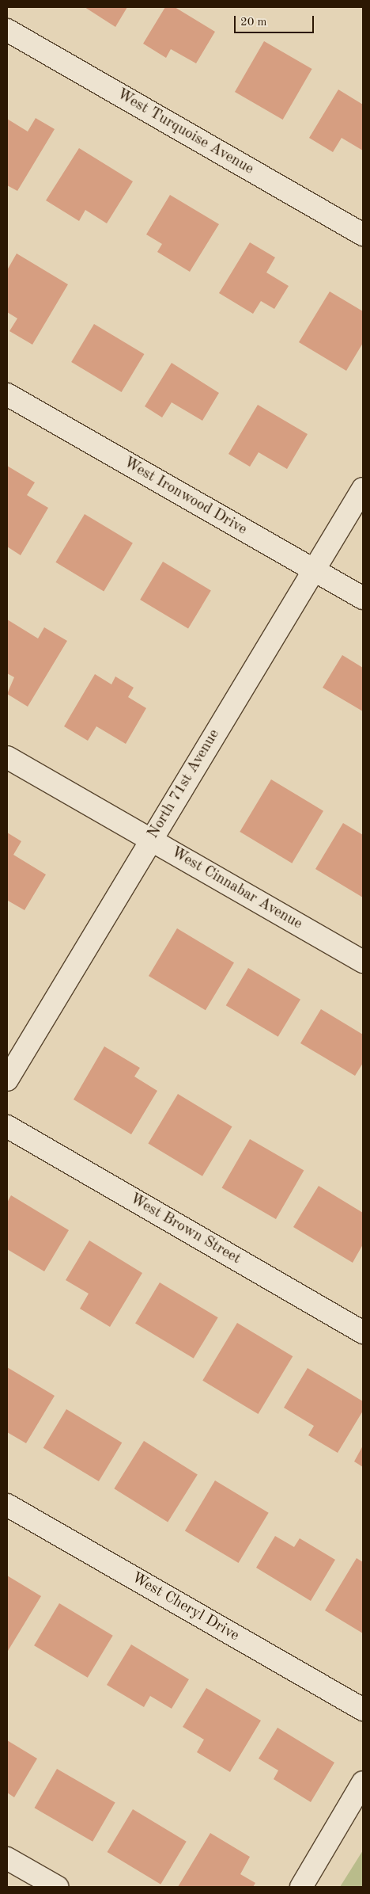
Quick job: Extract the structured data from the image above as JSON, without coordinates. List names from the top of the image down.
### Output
{
  "streets": {
    "street": [
      "West Turquoise Avenue",
      "West Ironwood Drive",
      "North 71st Avenue",
      "West Cinnabar Avenue",
      "West Brown Street",
      "West Cheryl Drive"
    ]
  },
  "crossings": [
    ["West Ironwood Drive", "North 71st Avenue"],
    ["North 71st Avenue", "West Cinnabar Avenue"]
  ],
  "scale_bar": "20 m"
}
